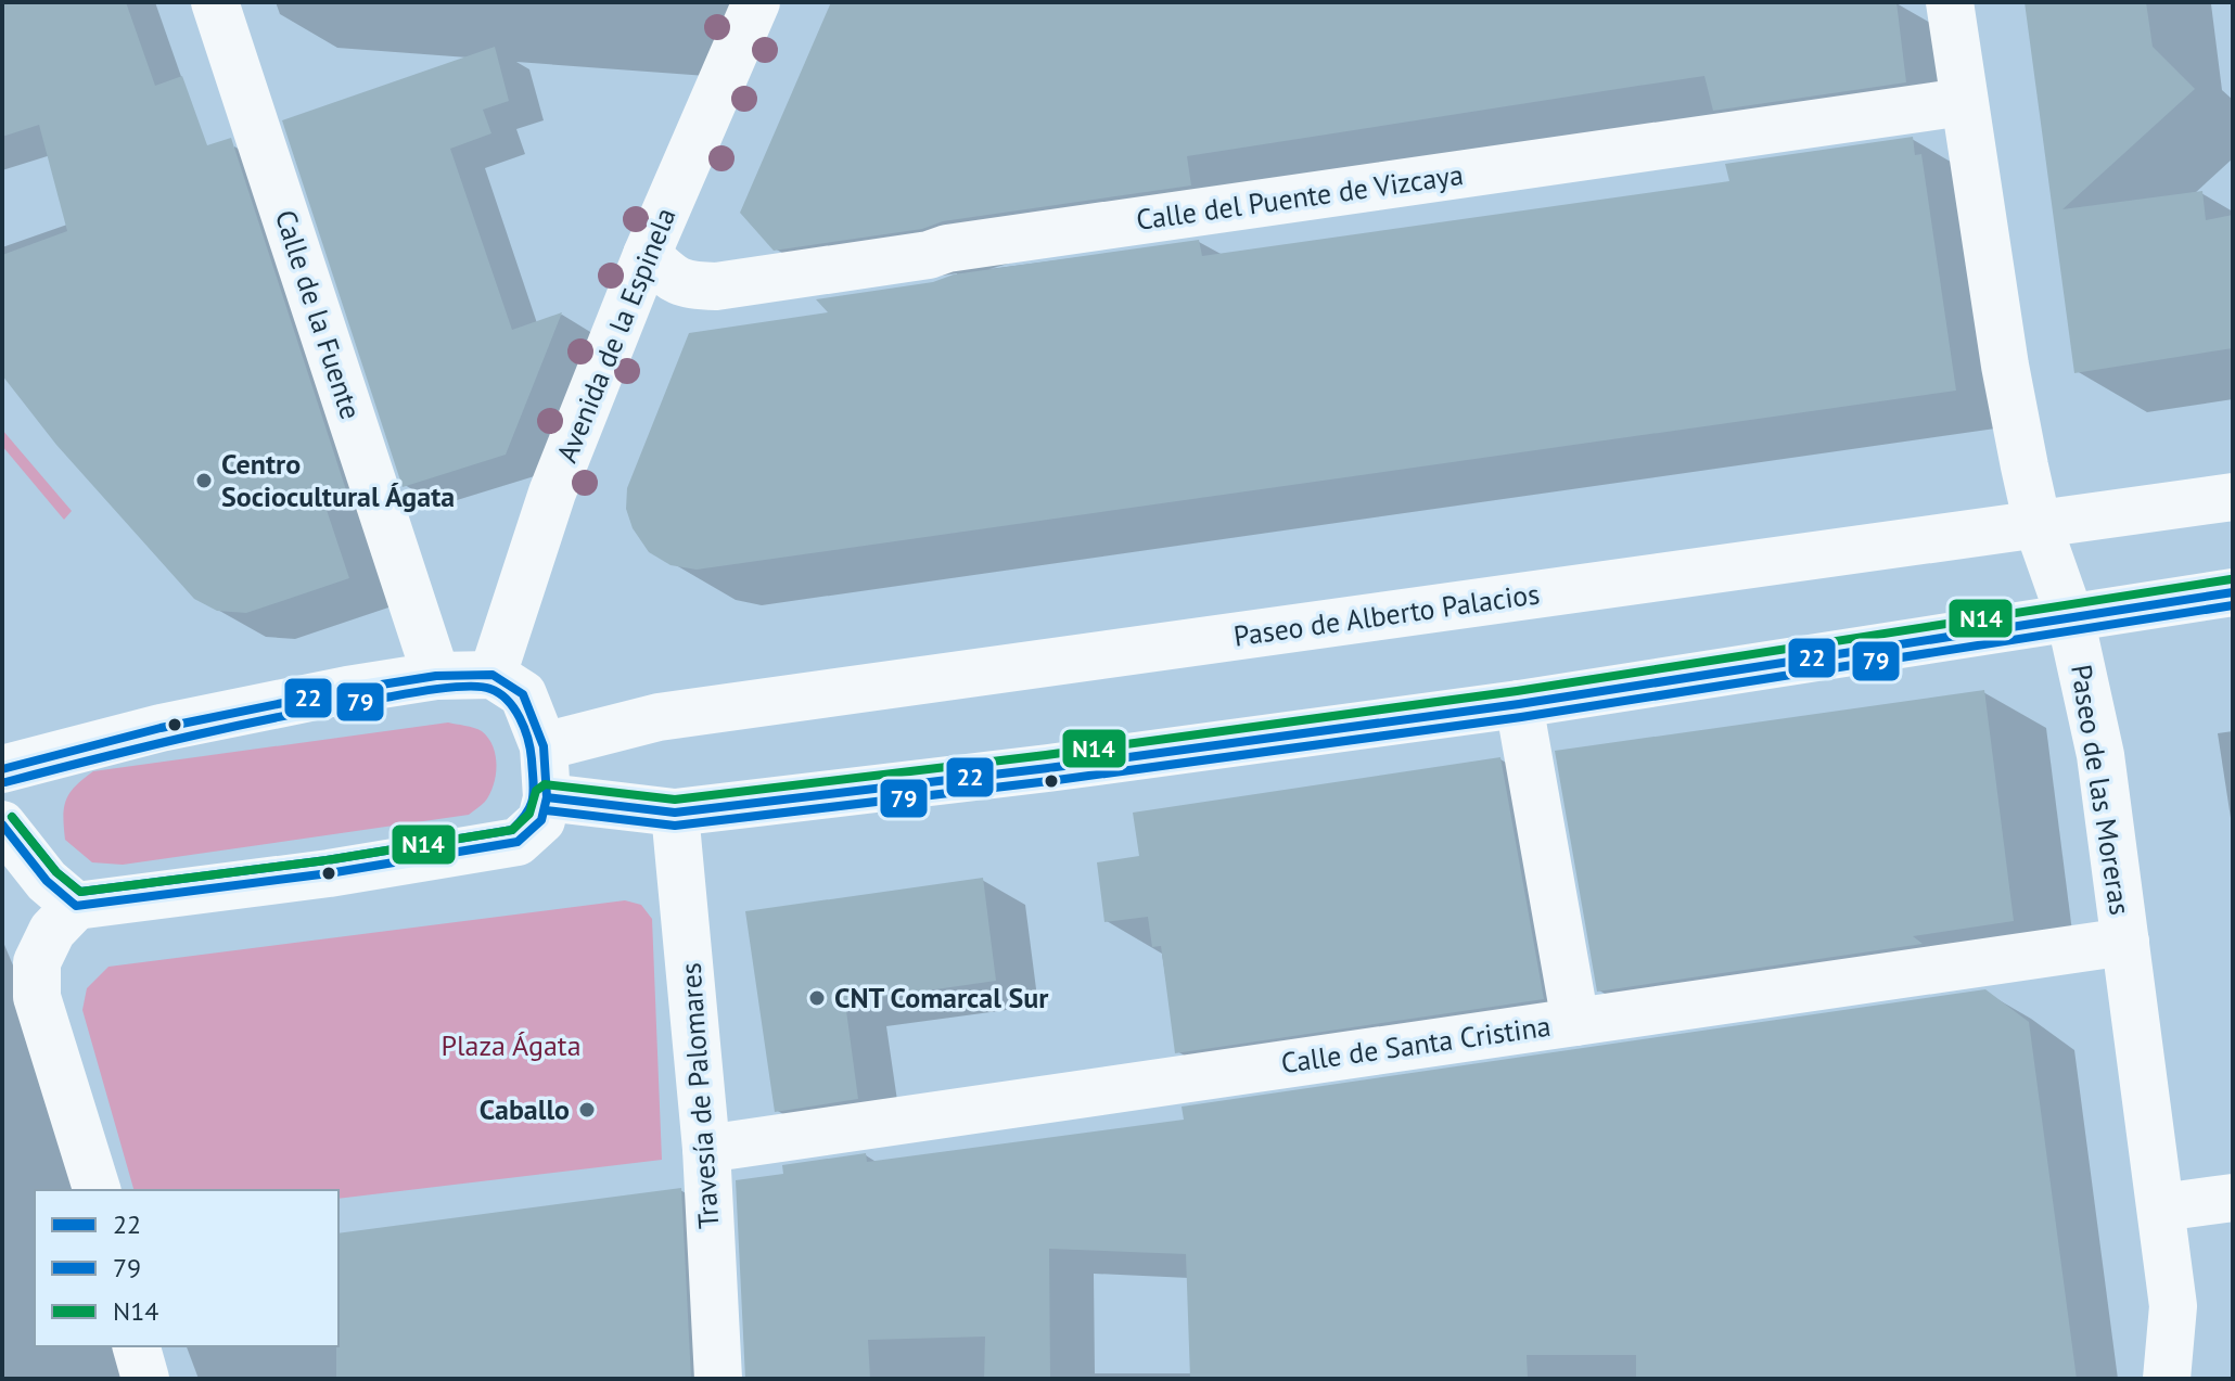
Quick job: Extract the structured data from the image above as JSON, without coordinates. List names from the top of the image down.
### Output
{
  "streets": {
    "street": [
      "Calle del Puente de Vizcaya",
      "Calle de la Fuente",
      "Avenida de la Espinela",
      "Paseo de Alberto Palacios",
      "Paseo de las Moreras",
      "Calle de Santa Cristina",
      "Travesía de Palomares"
    ]
  },
  "crossings": [
    ["Calle del Puente de Vizcaya", "Avenida de la Espinela"],
    ["Calle del Puente de Vizcaya", "Paseo de las Moreras"],
    ["Paseo de Alberto Palacios", "Paseo de las Moreras"],
    ["Paseo de las Moreras", "Calle de Santa Cristina"],
    ["Calle de Santa Cristina", "Travesía de Palomares"]
  ],
  "parks": ["Plaza Ágata"],
  "places": ["Centro Sociocultural Ágata", "CNT Comarcal Sur", "Caballo"],
  "lines": ["transit line N14", "transit line 22", "transit line 79"],
  "legend": ["22", "79", "N14"]
}
